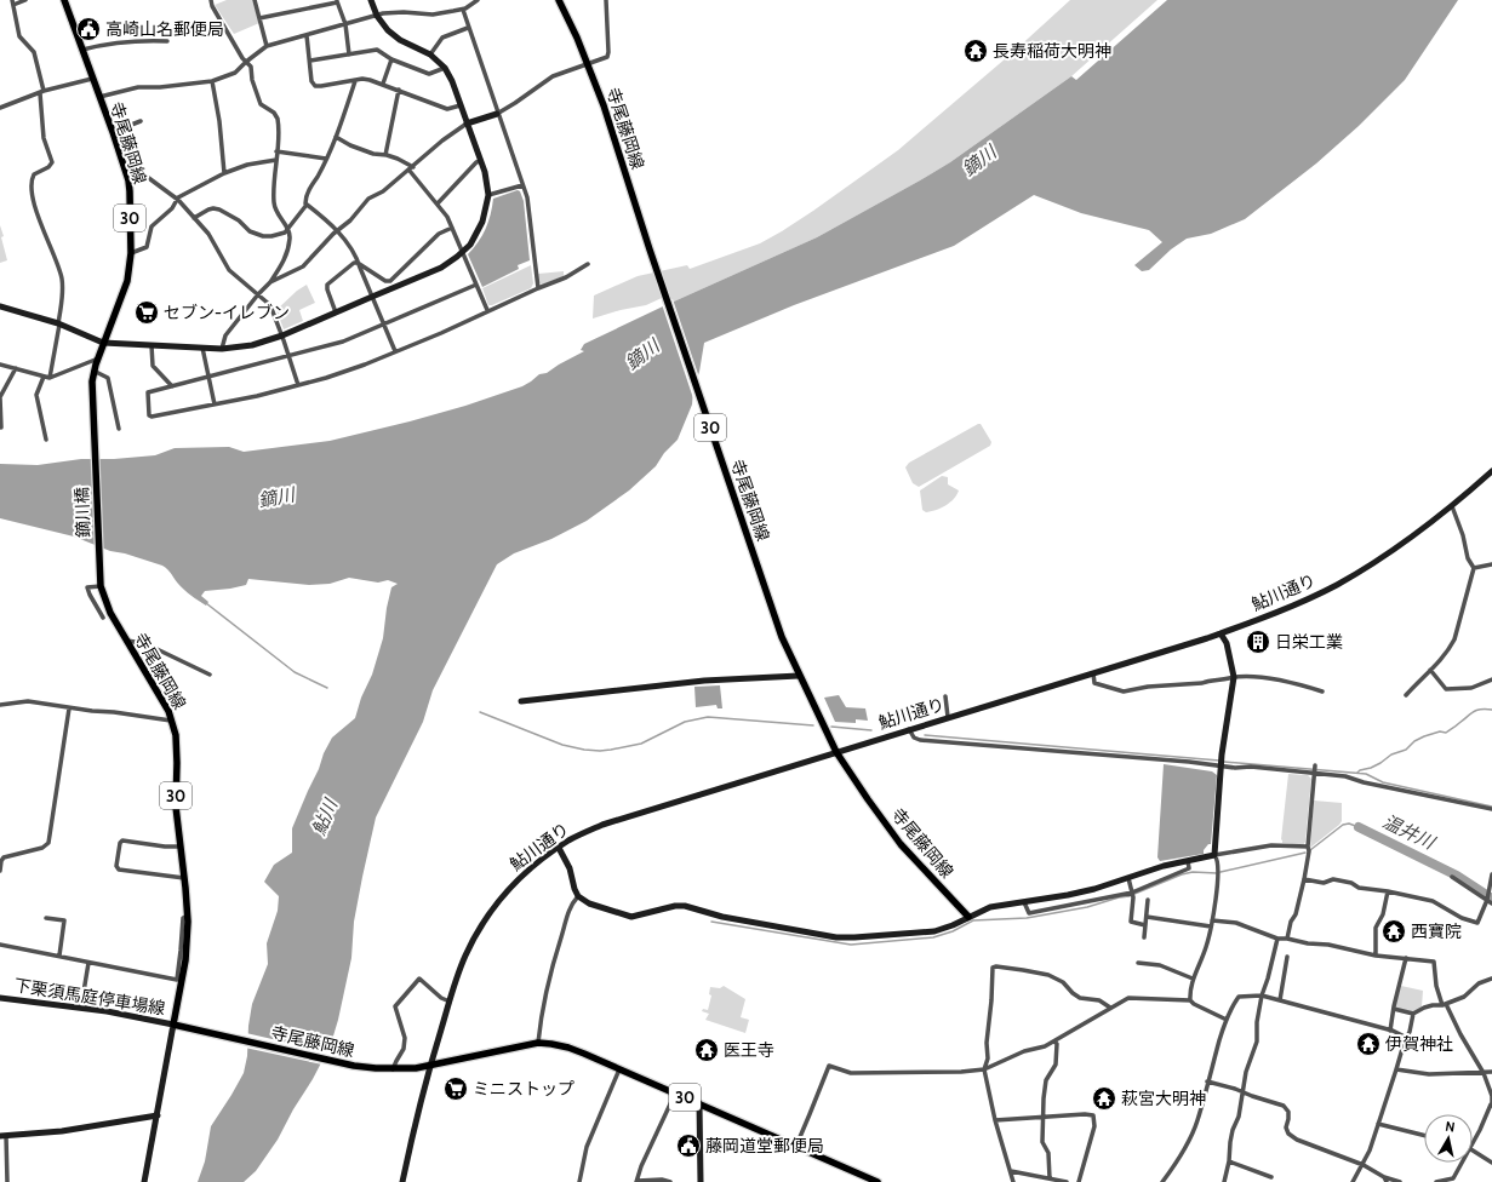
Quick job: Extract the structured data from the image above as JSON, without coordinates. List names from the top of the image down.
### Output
{
  "streets": {
    "main road": ["寺尾藤岡線", "30", "鏑川橋"],
    "street": ["鮎川通り", "下栗須馬庭停車場線"]
  },
  "crossings": [
    ["寺尾藤岡線", "鏑川橋"],
    ["寺尾藤岡線", "鮎川通り"],
    ["寺尾藤岡線", "下栗須馬庭停車場線"]
  ],
  "water": ["鏑川", "鮎川", "温井川"],
  "places": {
    "public building": ["高崎山名郵便局", "藤岡道堂郵便局"],
    "temple": [
      "長寿稲荷大明神",
      "西寶院",
      "伊賀神社",
      "医王寺",
      "萩宮大明神"
    ],
    "supermarket": ["セブン-イレブン", "ミニストップ"],
    "building": ["日栄工業"]
  },
  "north": "top"
}
